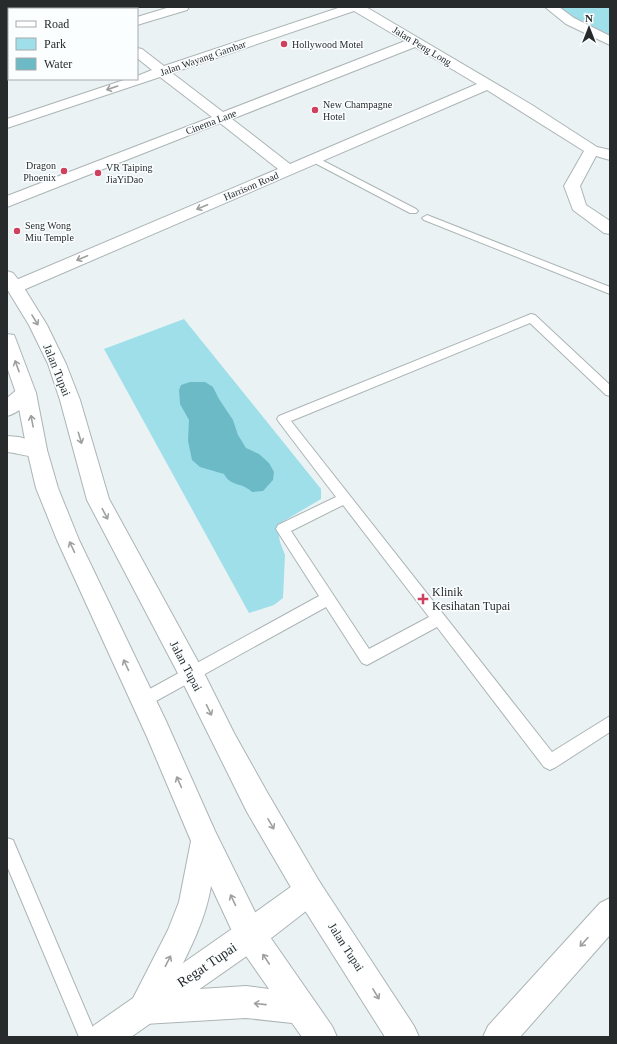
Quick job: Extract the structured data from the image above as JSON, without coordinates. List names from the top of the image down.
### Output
{
  "streets": {
    "street": [
      "Jalan Peng Long",
      "Jalan Wayang Gambar",
      "Cinema Lane",
      "Harrison Road",
      "Jalan Tupai",
      "Regat Tupai"
    ]
  },
  "crossings": [
    ["Jalan Peng Long", "Cinema Lane"],
    ["Jalan Peng Long", "Harrison Road"],
    ["Harrison Road", "Jalan Tupai"],
    ["Jalan Tupai", "Regat Tupai"]
  ],
  "one_way": ["Jalan Wayang Gambar", "Harrison Road"],
  "places": {
    "other": [
      "Hollywood Motel",
      "New Champagne Hotel",
      "Dragon Phoenix",
      "VR Taiping JiaYiDao",
      "Seng Wong Miu Temple"
    ],
    "health": ["Klinik Kesihatan Tupai"]
  },
  "legend": ["Road", "Park", "Water"],
  "north": "top"
}
